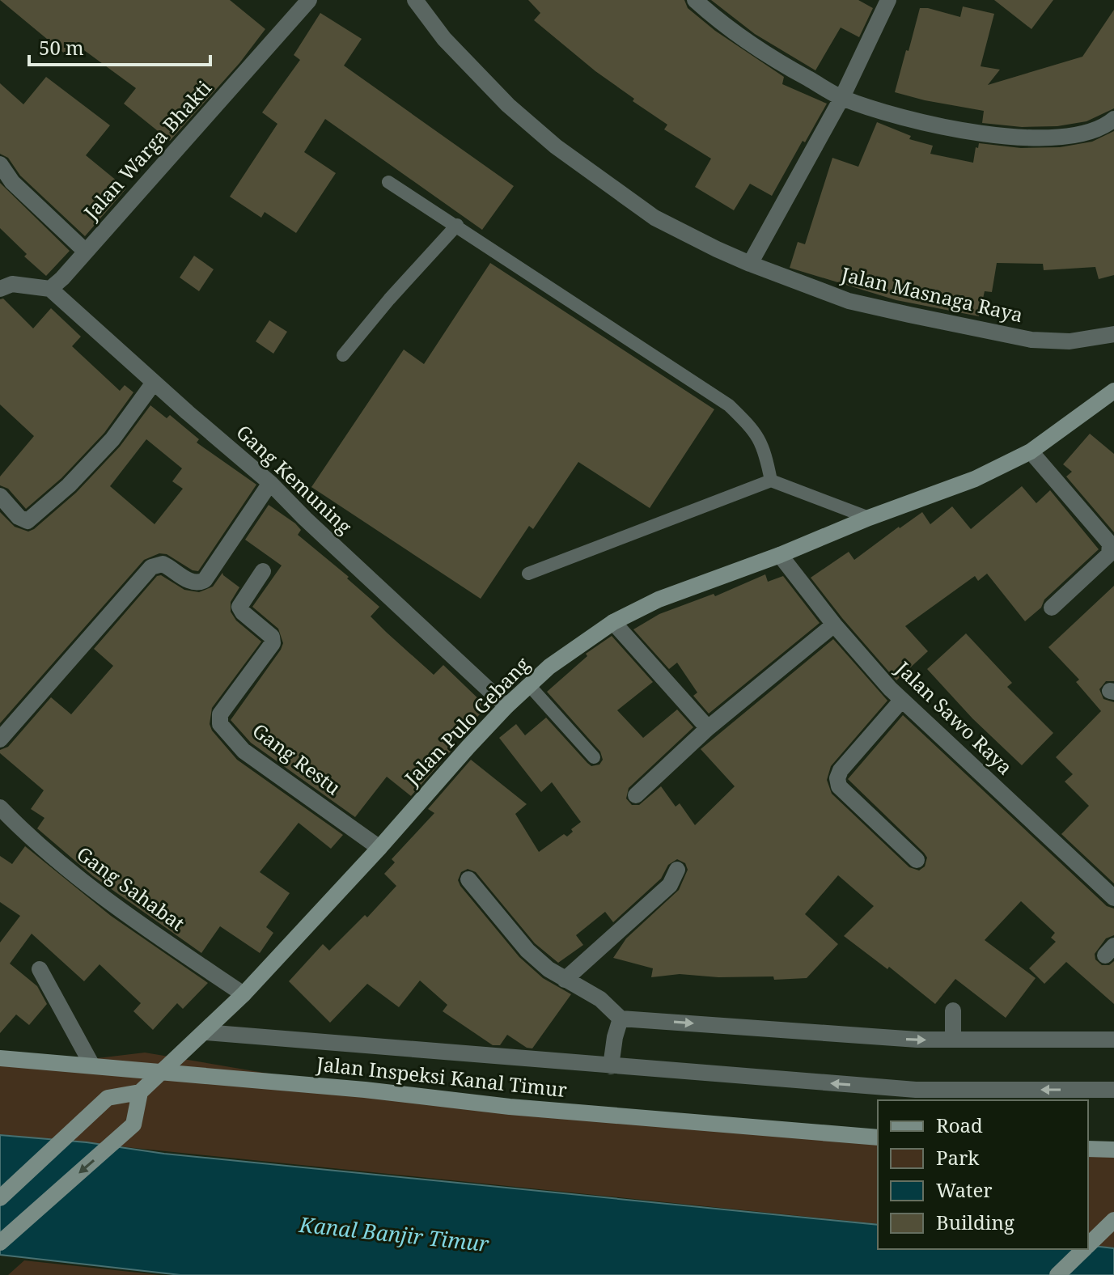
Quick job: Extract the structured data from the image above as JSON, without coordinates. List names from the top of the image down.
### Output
{
  "streets": {
    "street": [
      "Jalan Warga Bhakti",
      "Jalan Masnaga Raya",
      "Gang Kemuning",
      "Jalan Sawo Raya",
      "Jalan Pulo Gebang",
      "Gang Restu",
      "Gang Sahabat",
      "Jalan Inspeksi Kanal Timur"
    ]
  },
  "crossings": [
    ["Jalan Warga Bhakti", "Gang Kemuning"],
    ["Gang Kemuning", "Jalan Pulo Gebang"],
    ["Jalan Sawo Raya", "Jalan Pulo Gebang"],
    ["Jalan Pulo Gebang", "Gang Restu"],
    ["Jalan Pulo Gebang", "Gang Sahabat"],
    ["Jalan Pulo Gebang", "Jalan Inspeksi Kanal Timur"]
  ],
  "water": ["Kanal Banjir Timur"],
  "legend": [
    "Road",
    "Park",
    "Water",
    "Building"
  ],
  "scale_bar": "50 m"
}
